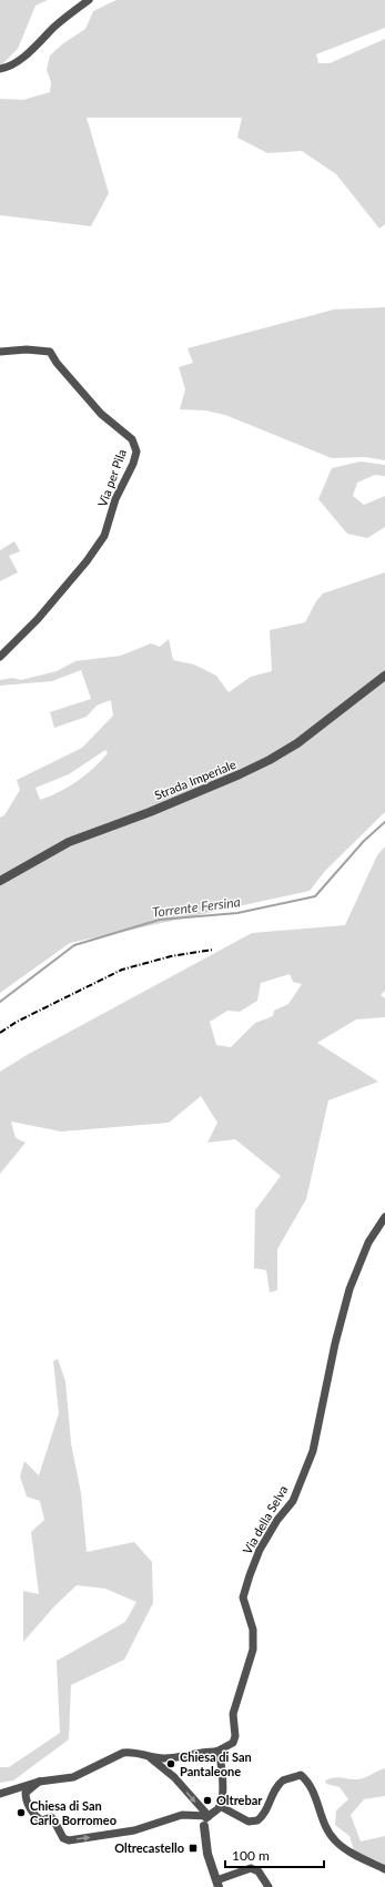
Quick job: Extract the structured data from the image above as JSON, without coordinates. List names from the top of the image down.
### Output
{
  "streets": {
    "street": ["Via per Pila", "Strada Imperiale", "Via della Selva"]
  },
  "water": ["Torrente Fersina"],
  "places": {
    "other": ["Chiesa di San Pantaleone", "Oltrebar", "Chiesa di San Carlo Borromeo"],
    "transit": ["Oltrecastello"]
  },
  "scale_bar": "100 m"
}
